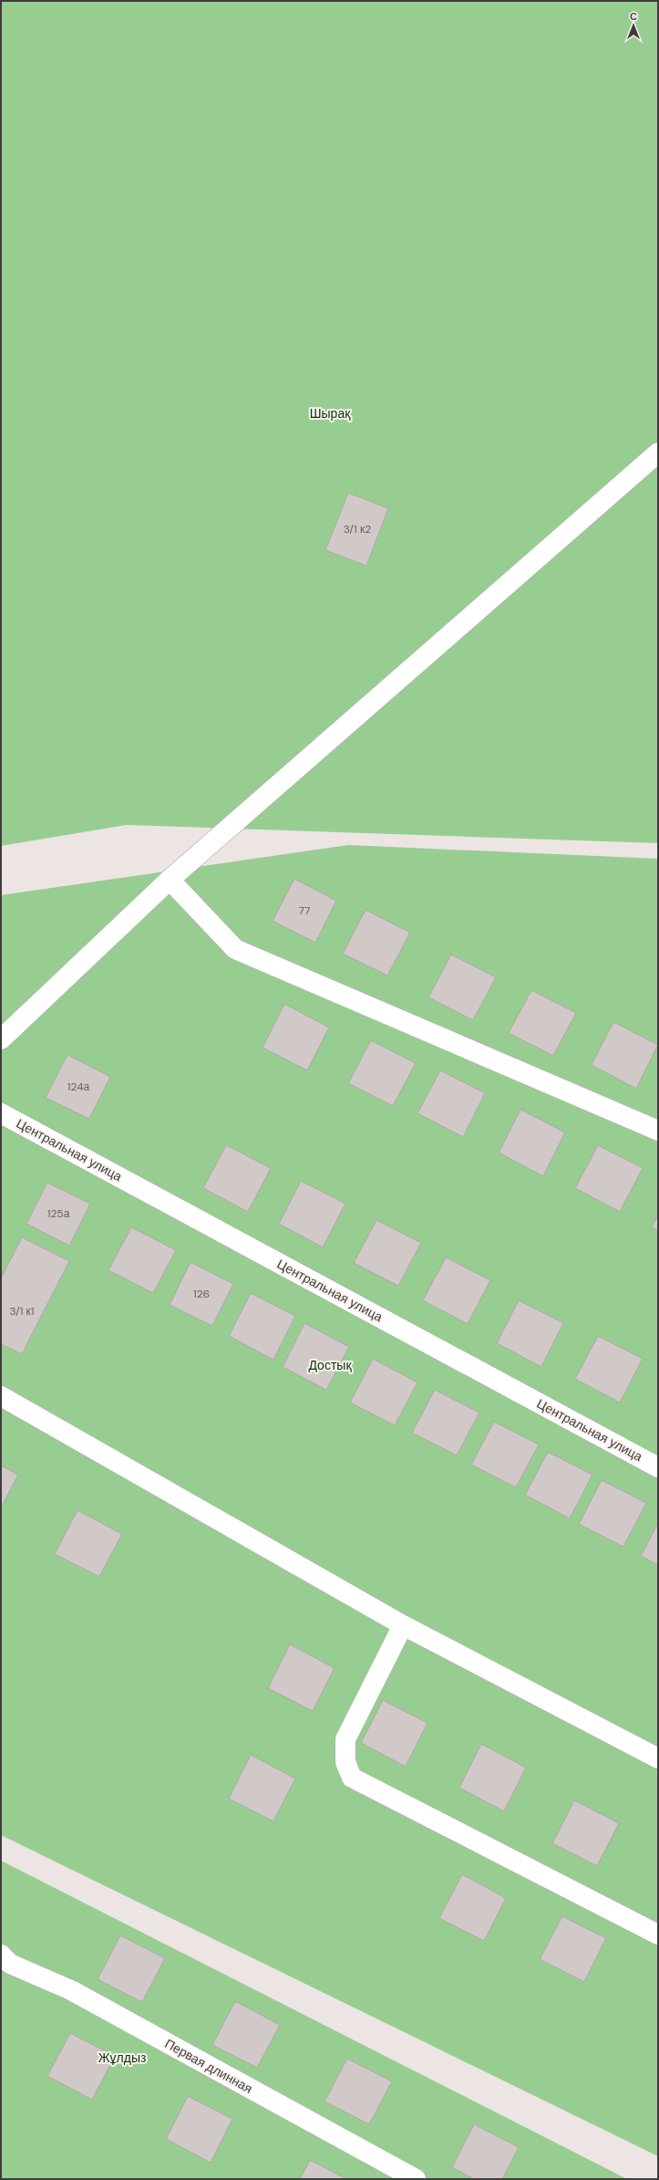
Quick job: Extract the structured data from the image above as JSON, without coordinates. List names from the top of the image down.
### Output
{
  "streets": {
    "street": ["Центральная улица", "Первая длинная"]
  },
  "parks": ["Шырақ", "Достық", "Жұлдыз"],
  "house_numbers": [
    "3/1 к2",
    "77",
    "124а",
    "125а",
    "126",
    "3/1 к1"
  ],
  "north": "top"
}
